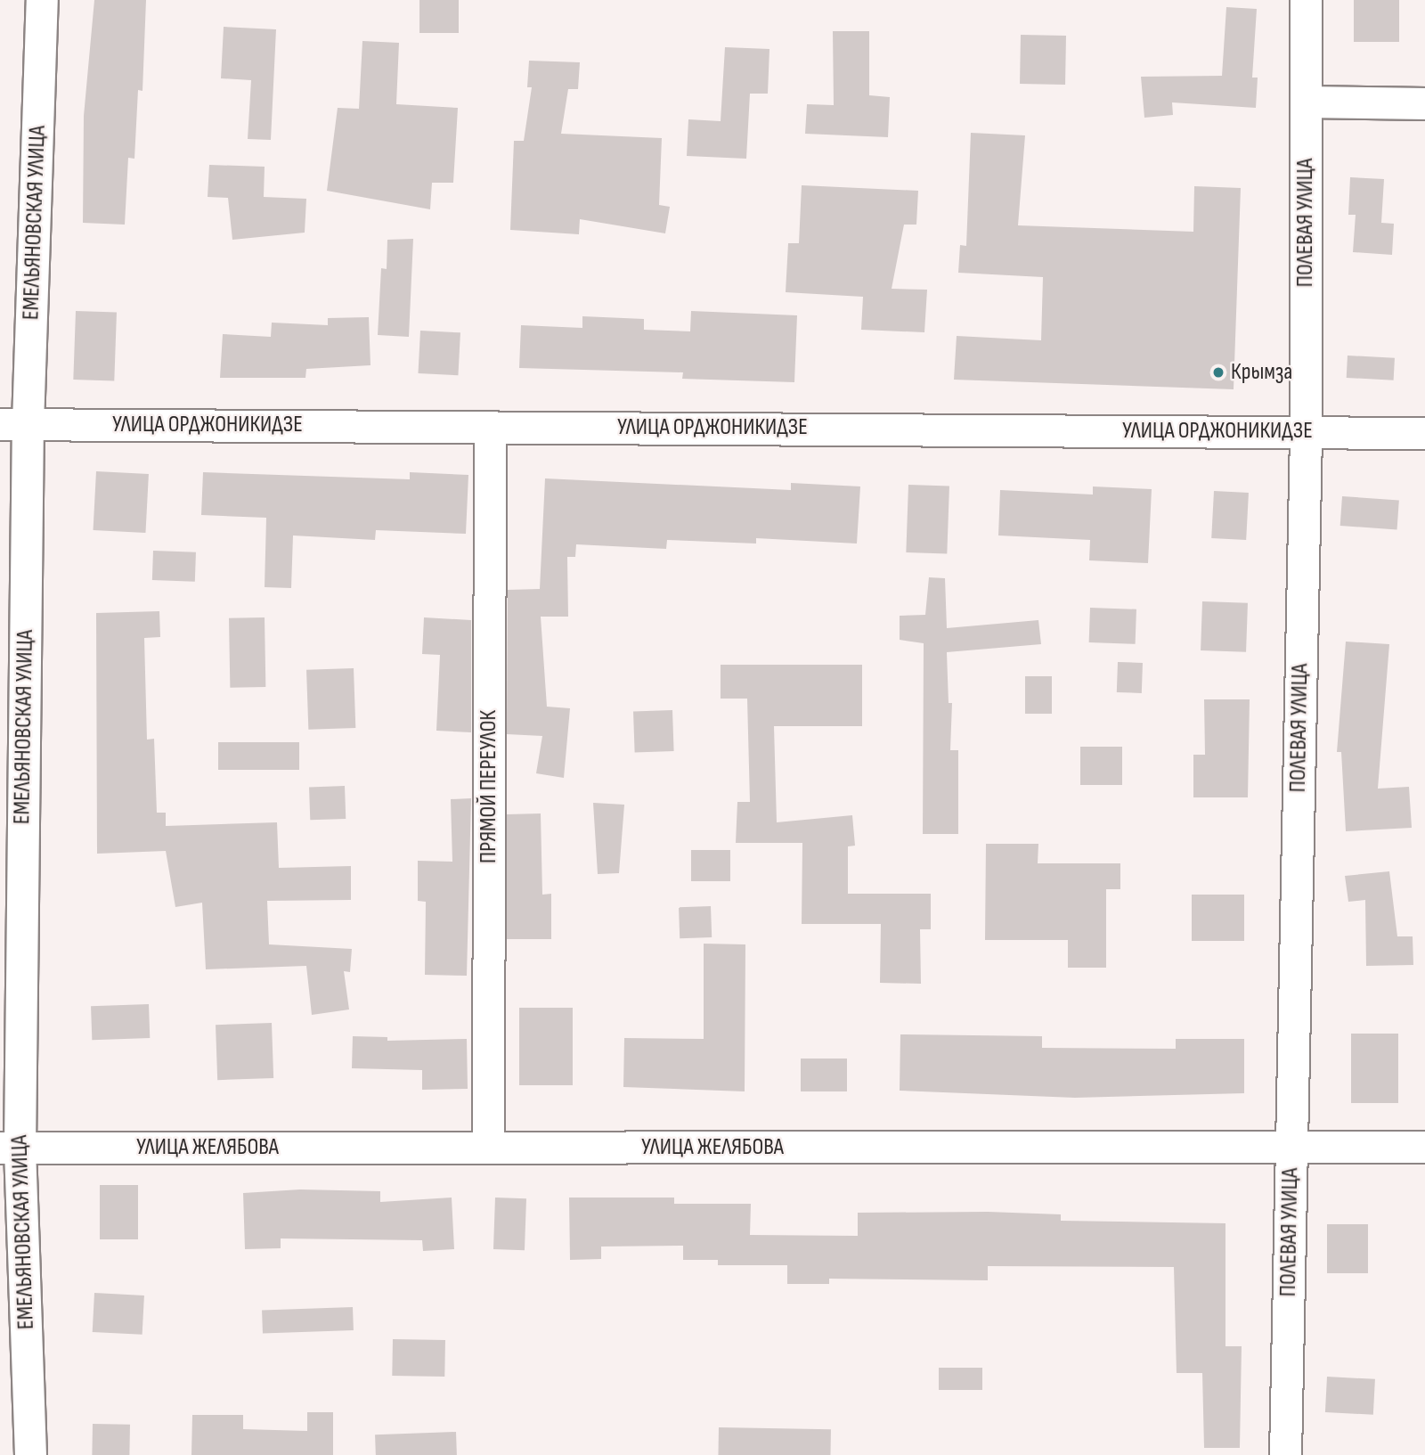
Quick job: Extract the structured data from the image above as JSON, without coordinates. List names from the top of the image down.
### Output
{
  "streets": {
    "street": [
      "ЕМЕЛЬЯНОВСКАЯ УЛИЦА",
      "ПОЛЕВАЯ УЛИЦА",
      "УЛИЦА ОРДЖОНИКИДЗЕ",
      "ПРЯМОЙ ПЕРЕУЛОК",
      "УЛИЦА ЖЕЛЯБОВА"
    ]
  },
  "crossings": [
    ["ЕМЕЛЬЯНОВСКАЯ УЛИЦА", "УЛИЦА ОРДЖОНИКИДЗЕ"],
    ["ЕМЕЛЬЯНОВСКАЯ УЛИЦА", "УЛИЦА ЖЕЛЯБОВА"],
    ["ПОЛЕВАЯ УЛИЦА", "УЛИЦА ОРДЖОНИКИДЗЕ"],
    ["ПОЛЕВАЯ УЛИЦА", "УЛИЦА ЖЕЛЯБОВА"],
    ["УЛИЦА ОРДЖОНИКИДЗЕ", "ПРЯМОЙ ПЕРЕУЛОК"],
    ["ПРЯМОЙ ПЕРЕУЛОК", "УЛИЦА ЖЕЛЯБОВА"]
  ],
  "places": ["Крымза"]
}
